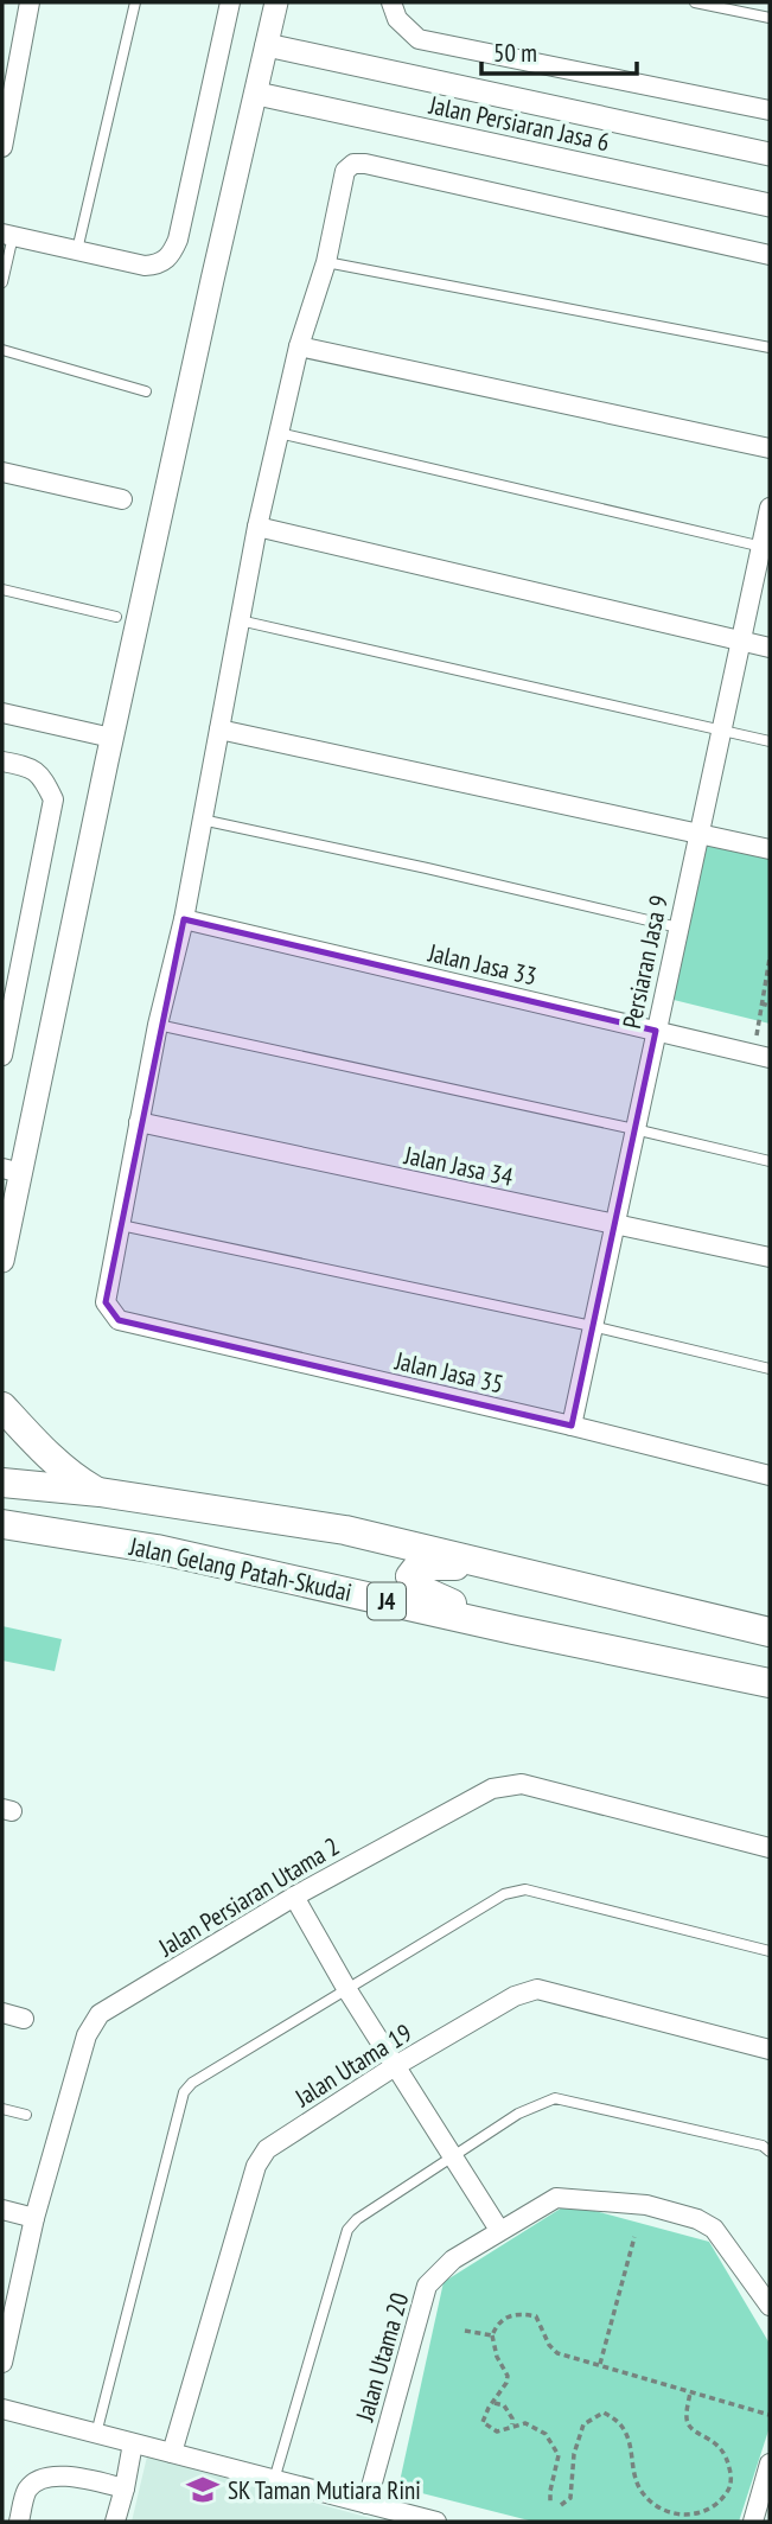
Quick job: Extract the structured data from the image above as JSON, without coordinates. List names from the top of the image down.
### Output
{
  "streets": {
    "main road": ["Jalan Gelang Patah-Skudai", "J4"],
    "street": [
      "Jalan Persiaran Jasa 6",
      "Persiaran Jasa 9",
      "Jalan Jasa 33",
      "Jalan Jasa 34",
      "Jalan Jasa 35",
      "Jalan Persiaran Utama 2",
      "Jalan Utama 19",
      "Jalan Utama 20"
    ]
  },
  "crossings": [
    ["Persiaran Jasa 9", "Jalan Jasa 33"],
    ["Persiaran Jasa 9", "Jalan Jasa 34"],
    ["Persiaran Jasa 9", "Jalan Jasa 35"]
  ],
  "places": {
    "school or university": ["SK Taman Mutiara Rini"]
  },
  "scale_bar": "50 m"
}
